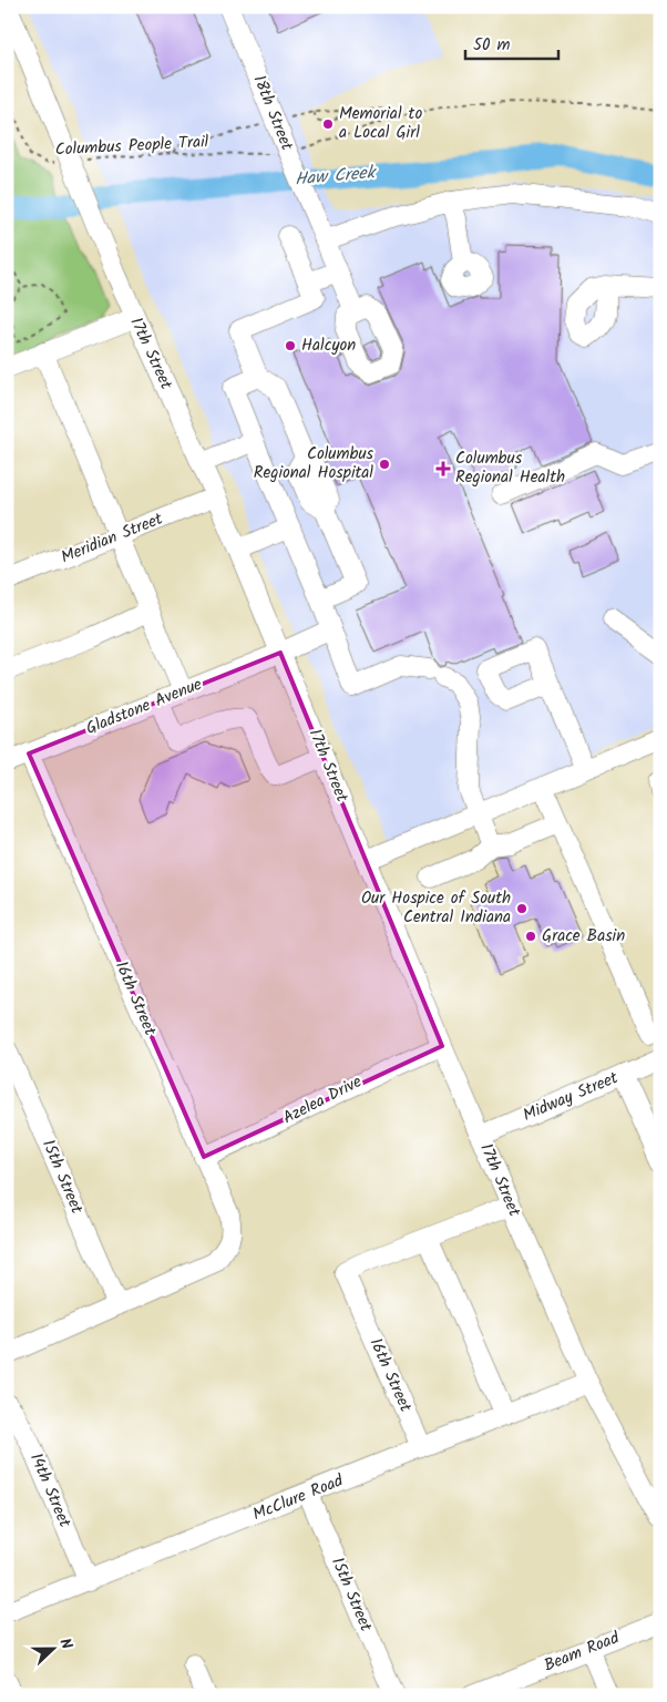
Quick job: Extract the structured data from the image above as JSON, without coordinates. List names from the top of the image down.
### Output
{
  "streets": {
    "street": [
      "18th Street",
      "17th Street",
      "Meridian Street",
      "Gladstone Avenue",
      "16th Street",
      "Midway Street",
      "Azelea Drive",
      "15th Street",
      "14th Street",
      "McClure Road",
      "Beam Road"
    ],
    "path": ["Columbus People Trail"]
  },
  "crossings": [
    ["17th Street", "Meridian Street"],
    ["17th Street", "Gladstone Avenue"],
    ["17th Street", "Midway Street"],
    ["17th Street", "Azelea Drive"],
    ["17th Street", "McClure Road"],
    ["Gladstone Avenue", "16th Street"],
    ["16th Street", "Azelea Drive"],
    ["16th Street", "15th Street"],
    ["16th Street", "McClure Road"],
    ["15th Street", "McClure Road"],
    ["14th Street", "McClure Road"]
  ],
  "water": ["Haw Creek"],
  "places": {
    "other": [
      "Memorial to a Local Girl",
      "Halcyon",
      "Columbus Regional Hospital",
      "Our Hospice of South Central Indiana",
      "Grace Basin"
    ],
    "health": ["Columbus Regional Health"]
  },
  "scale_bar": "50 m",
  "north": "right"
}
